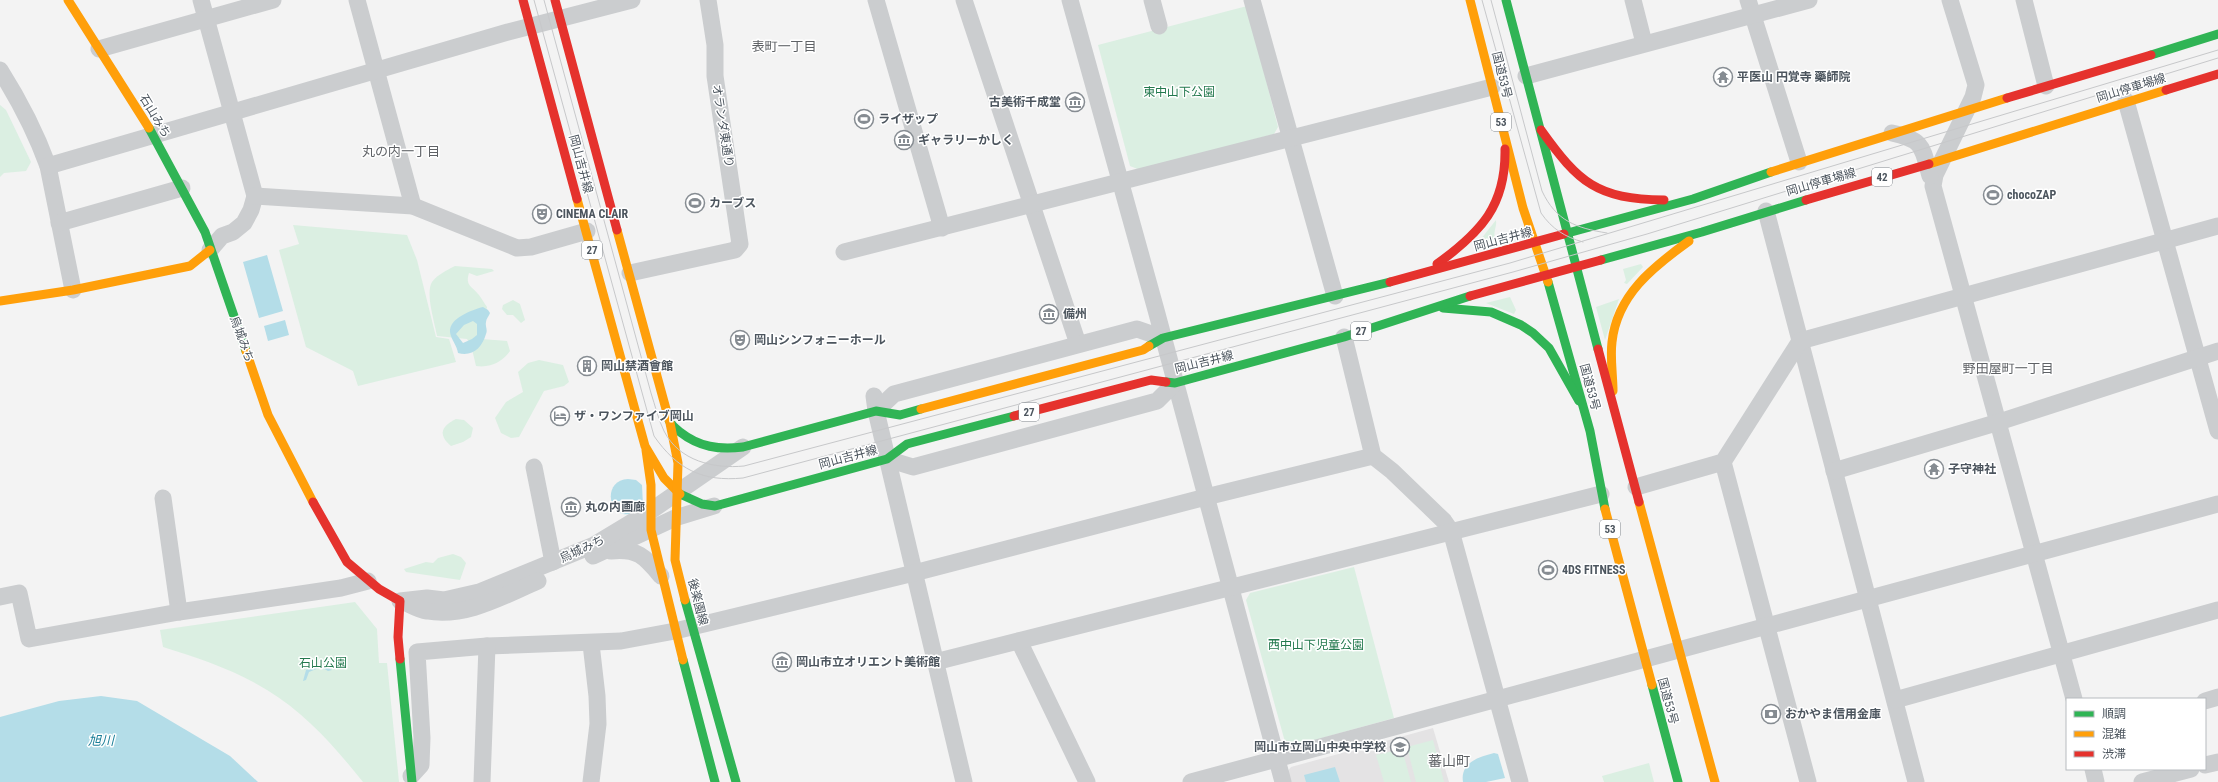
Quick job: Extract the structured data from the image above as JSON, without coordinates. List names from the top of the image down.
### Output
{
  "streets": {
    "main road": [
      "国道53号",
      "岡山停車場線",
      "石山みち",
      "53",
      "岡山吉井線",
      "42",
      "27",
      "烏城みち",
      "後楽園線"
    ],
    "street": ["オランダ東通り"]
  },
  "crossings": [
    ["国道53号", "岡山停車場線"],
    ["国道53号", "岡山吉井線"],
    ["国道53号", "42"],
    ["岡山停車場線", "岡山吉井線"],
    ["岡山停車場線", "42"],
    ["石山みち", "烏城みち"],
    ["オランダ東通り", "岡山吉井線"],
    ["岡山吉井線", "烏城みち"],
    ["岡山吉井線", "後楽園線"],
    ["烏城みち", "後楽園線"]
  ],
  "districts": [
    "表町一丁目",
    "丸の内一丁目",
    "野田屋町一丁目",
    "蕃山町"
  ],
  "water": ["旭川"],
  "parks": ["東中山下公園", "西中山下児童公園", "石山公園"],
  "places": {
    "temple": ["平医山 円覚寺 藥師院", "子守神社"],
    "museum": [
      "古美術千成堂",
      "ギャラリーかしく",
      "備州",
      "丸の内画廊",
      "岡山市立オリエント美術館"
    ],
    "sports": [
      "ライザップ",
      "chocoZAP",
      "カーブス",
      "4DS FITNESS"
    ],
    "theatre": ["CINEMA CLAIR", "岡山シンフォニーホール"],
    "building": ["岡山禁酒會館"],
    "hotel": ["ザ・ワンファイブ岡山"],
    "bank": ["おかやま信用金庫"],
    "school or university": ["岡山市立岡山中央中学校"]
  },
  "legend": ["順調", "混雑", "渋滞"]
}
